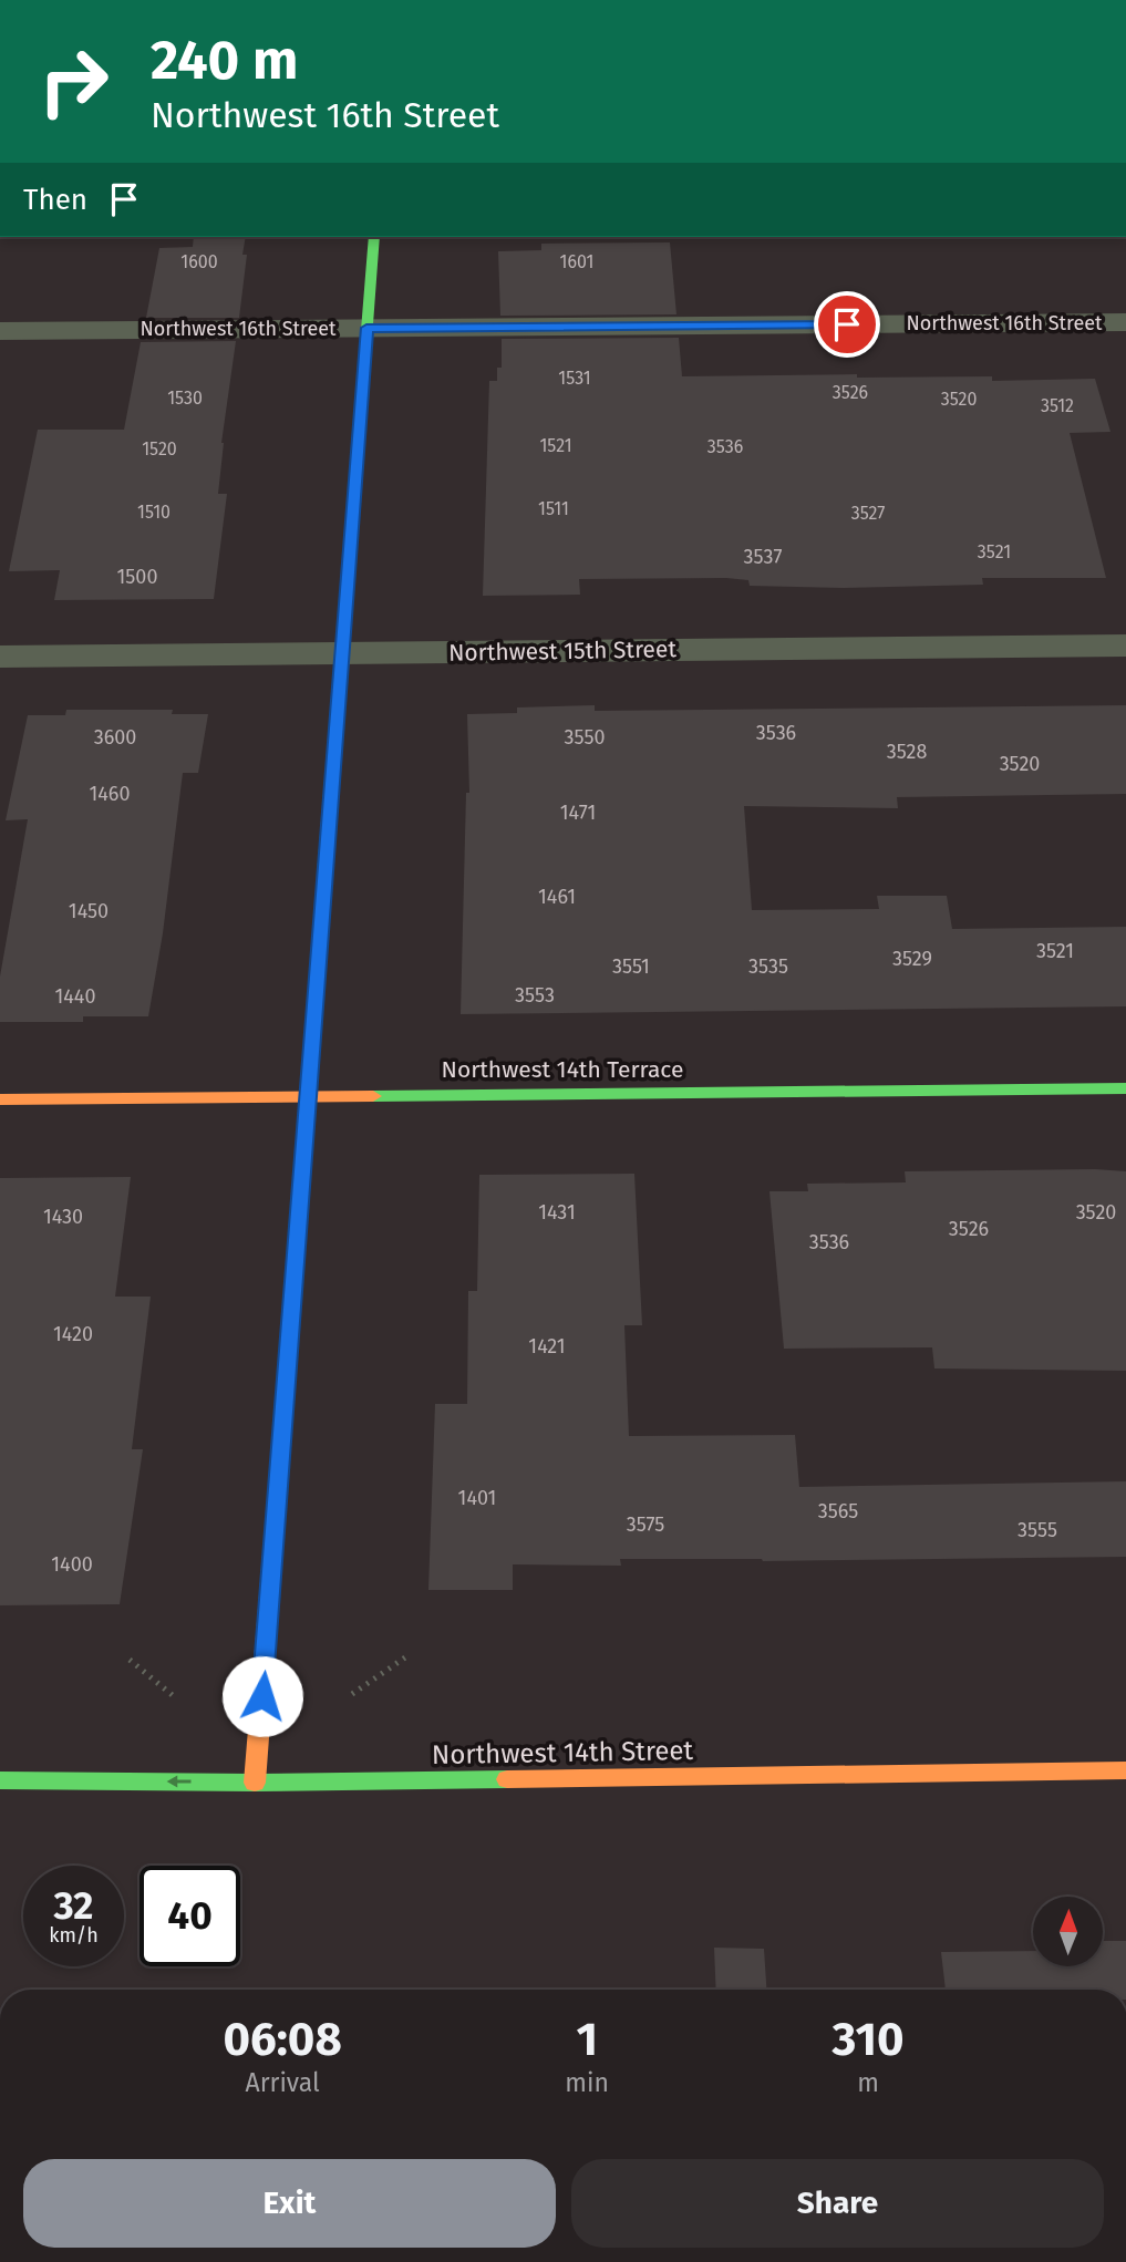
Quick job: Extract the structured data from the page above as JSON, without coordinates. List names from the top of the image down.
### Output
{
  "streets": {
    "main road": ["Northwest 14th Terrace", "Northwest 14th Street"],
    "street": ["Northwest 16th Street", "Northwest 15th Street"]
  },
  "house_numbers": [
    "1600",
    "1601",
    "1531",
    "3526",
    "1530",
    "3520",
    "3512",
    "1521",
    "3536",
    "1520",
    "1511",
    "1510",
    "3527",
    "3521",
    "3537",
    "1500",
    "3536",
    "3600",
    "3550",
    "3528",
    "3520",
    "1460",
    "1471",
    "1461",
    "1450",
    "3521",
    "3529",
    "3551",
    "3535",
    "3553",
    "1440",
    "1431",
    "3520",
    "1430",
    "3526",
    "3536",
    "1420",
    "1421",
    "1401",
    "3565",
    "3575",
    "3555",
    "1400"
  ],
  "north": "top",
  "page": {
    "turn": ["240 m", "Northwest 16th Street"],
    "then": "Then",
    "speed": "32 km/h",
    "limit": "40",
    "eta": [
      "06:08",
      "Arrival",
      "1",
      "min",
      "310",
      "m"
    ],
    "buttons": ["Exit", "Share"]
  }
}
